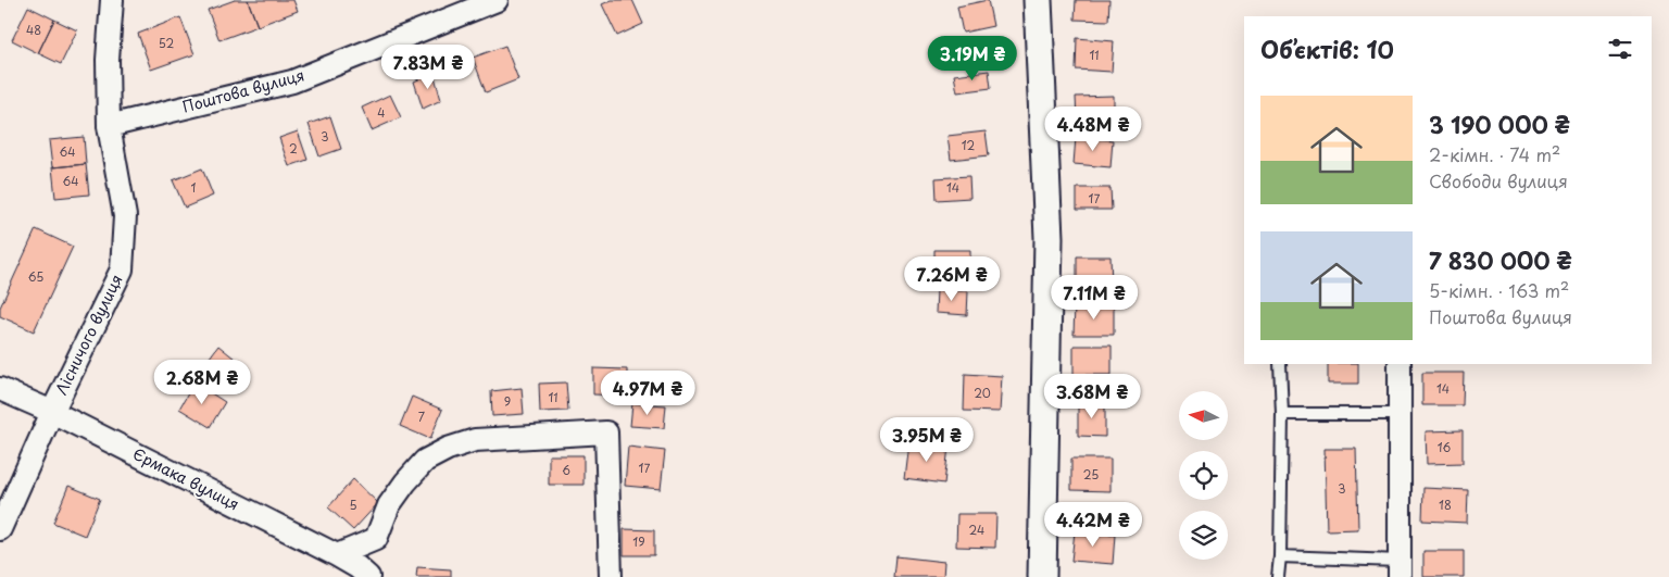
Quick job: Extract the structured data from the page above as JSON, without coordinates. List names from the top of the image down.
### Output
{
  "streets": {
    "street": ["Поштова вулиця", "Лісничого вулиця", "Єрмака вулиця"]
  },
  "crossings": [
    ["Поштова вулиця", "Лісничого вулиця"],
    ["Лісничого вулиця", "Єрмака вулиця"]
  ],
  "house_numbers": [
    "48",
    "52",
    "11",
    "4",
    "3",
    "12",
    "2",
    "64",
    "64",
    "1",
    "14",
    "17",
    "65",
    "14",
    "20",
    "11",
    "9",
    "7",
    "16",
    "17",
    "6",
    "25",
    "3",
    "5",
    "18",
    "24",
    "19"
  ],
  "north": "left",
  "page": {
    "heading": "Об’єктів: 10",
    "price": [
      "3.19M ₴",
      "7.83M ₴",
      "4.48M ₴",
      "7.26M ₴",
      "7.11M ₴",
      "2.68M ₴",
      "4.97M ₴",
      "3.68M ₴",
      "3.95M ₴",
      "4.42M ₴"
    ],
    "list": [
      {
        "name": "3 190 000 ₴",
        "note": "2-кімн. · 74 m² · Свободи вулиця"
      },
      {
        "name": "7 830 000 ₴",
        "note": "5-кімн. · 163 m² · Поштова вулиця"
      }
    ]
  }
}
